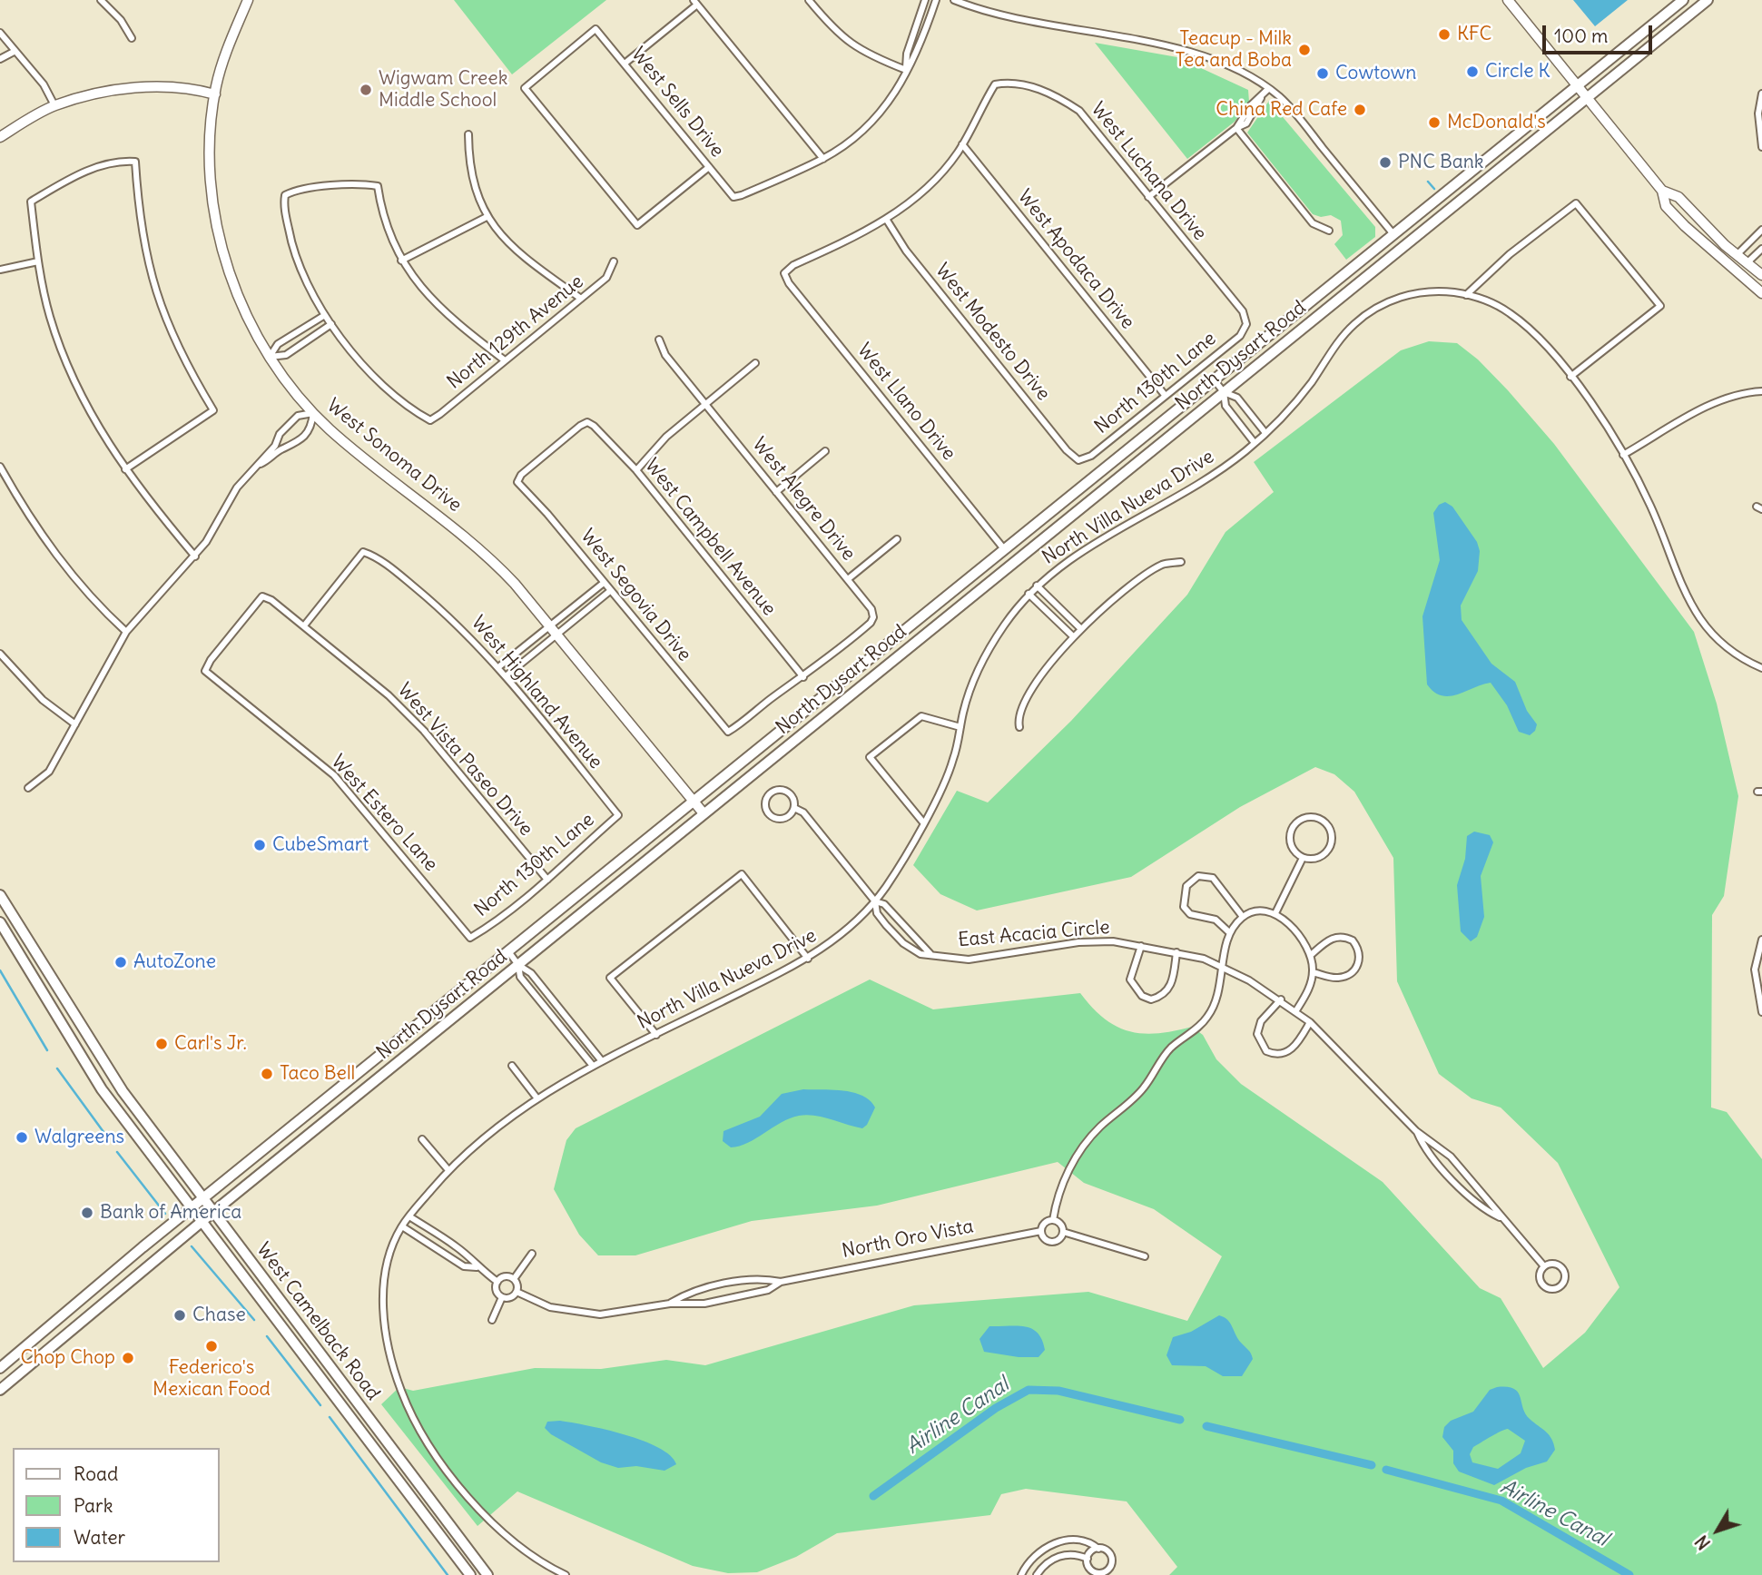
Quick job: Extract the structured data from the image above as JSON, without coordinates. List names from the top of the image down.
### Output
{
  "streets": {
    "main road": ["North Dysart Road", "West Camelback Road"],
    "street": [
      "West Sells Drive",
      "West Luchana Drive",
      "West Apodaca Drive",
      "North 129th Avenue",
      "West Modesto Drive",
      "North 130th Lane",
      "West Llano Drive",
      "West Sonoma Drive",
      "West Alegre Drive",
      "North Villa Nueva Drive",
      "West Campbell Avenue",
      "West Segovia Drive",
      "West Highland Avenue",
      "West Vista Paseo Drive",
      "West Estero Lane",
      "East Acacia Circle",
      "North Oro Vista"
    ]
  },
  "crossings": [
    ["West Luchana Drive", "West Apodaca Drive"],
    ["West Luchana Drive", "North 130th Lane"],
    ["West Apodaca Drive", "North 130th Lane"],
    ["West Modesto Drive", "North 130th Lane"],
    ["West Modesto Drive", "West Llano Drive"],
    ["North Dysart Road", "West Llano Drive"],
    ["North Dysart Road", "West Sonoma Drive"],
    ["North Dysart Road", "West Camelback Road"],
    ["North 130th Lane", "West Highland Avenue"],
    ["North 130th Lane", "West Vista Paseo Drive"],
    ["North 130th Lane", "West Estero Lane"],
    ["West Alegre Drive", "West Campbell Avenue"],
    ["West Alegre Drive", "West Segovia Drive"],
    ["North Villa Nueva Drive", "East Acacia Circle"],
    ["West Campbell Avenue", "West Segovia Drive"],
    ["West Highland Avenue", "West Vista Paseo Drive"],
    ["West Vista Paseo Drive", "West Estero Lane"]
  ],
  "water": ["Airline Canal"],
  "places": [
    "KFC",
    "Teacup - Milk Tea and Boba",
    "Circle K",
    "Cowtown",
    "Wigwam Creek Middle School",
    "China Red Cafe",
    "McDonald's",
    "PNC Bank",
    "CubeSmart",
    "AutoZone",
    "Carl's Jr.",
    "Taco Bell",
    "Walgreens",
    "Bank of America",
    "Chase",
    "Federico's Mexican Food",
    "Chop Chop"
  ],
  "legend": ["Road", "Park", "Water"],
  "scale_bar": "100 m",
  "north": "bottom left"
}
